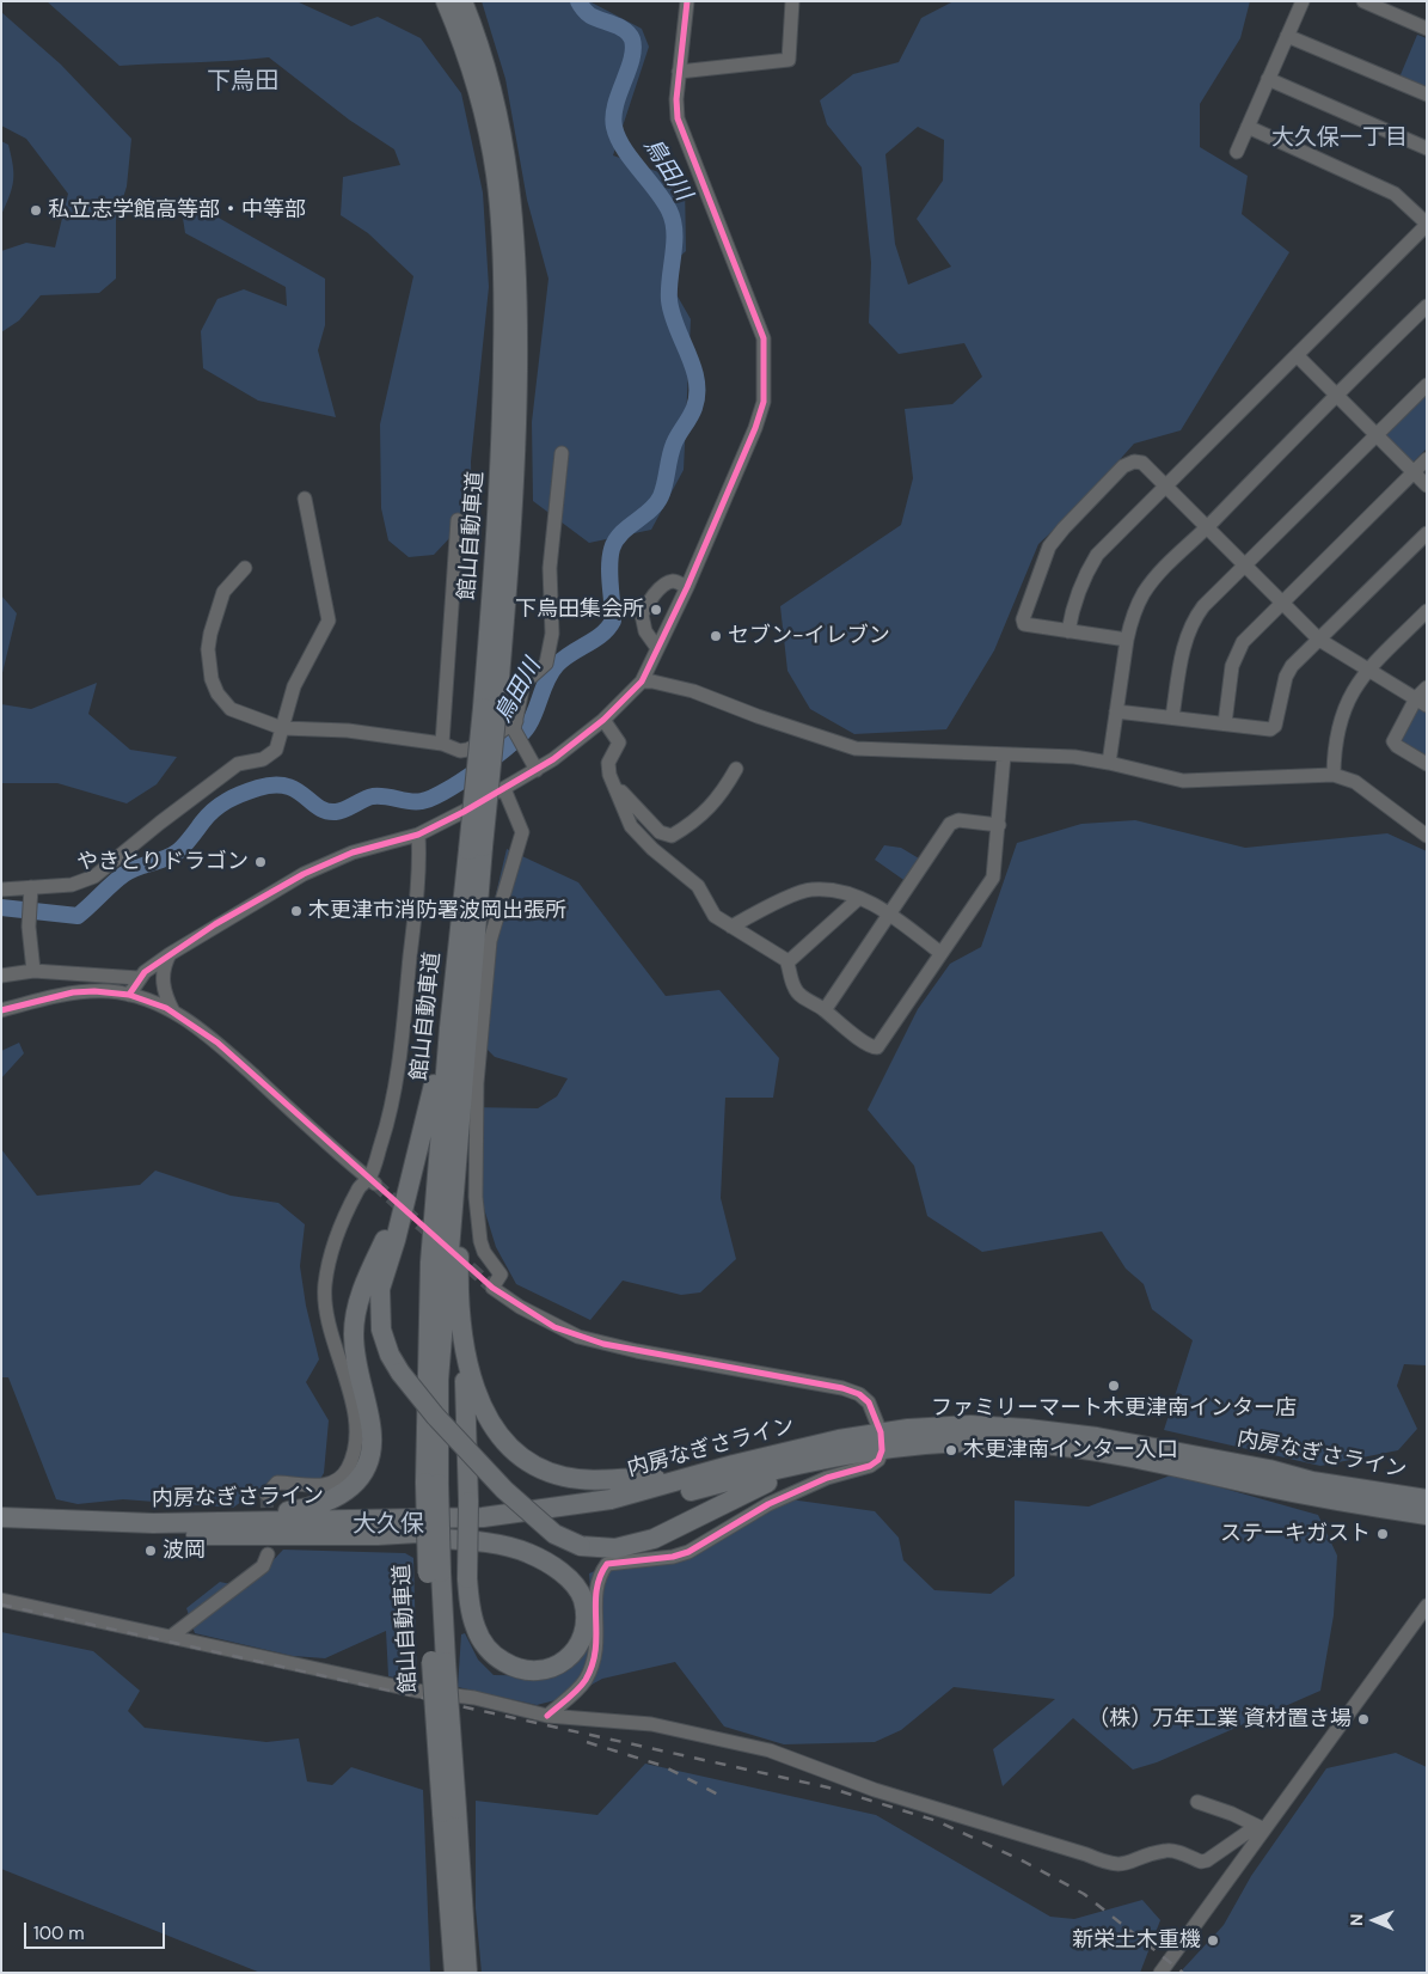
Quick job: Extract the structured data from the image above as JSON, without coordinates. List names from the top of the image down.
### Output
{
  "streets": {
    "highway": ["館山自動車道", "内房なぎさライン"]
  },
  "districts": ["下烏田", "大久保一丁目", "大久保"],
  "water": ["鳥田川"],
  "places": [
    "私立志学館高等部・中等部",
    "下烏田集会所",
    "セブン-イレブン",
    "やきとりドラゴン",
    "木更津市消防署波岡出張所",
    "ファミリーマート木更津南インター店",
    "木更津南インター入口",
    "ステーキガスト",
    "波岡",
    "（株）万年工業 資材置き場",
    "新栄土木重機"
  ],
  "scale_bar": "100 m",
  "north": "left"
}
